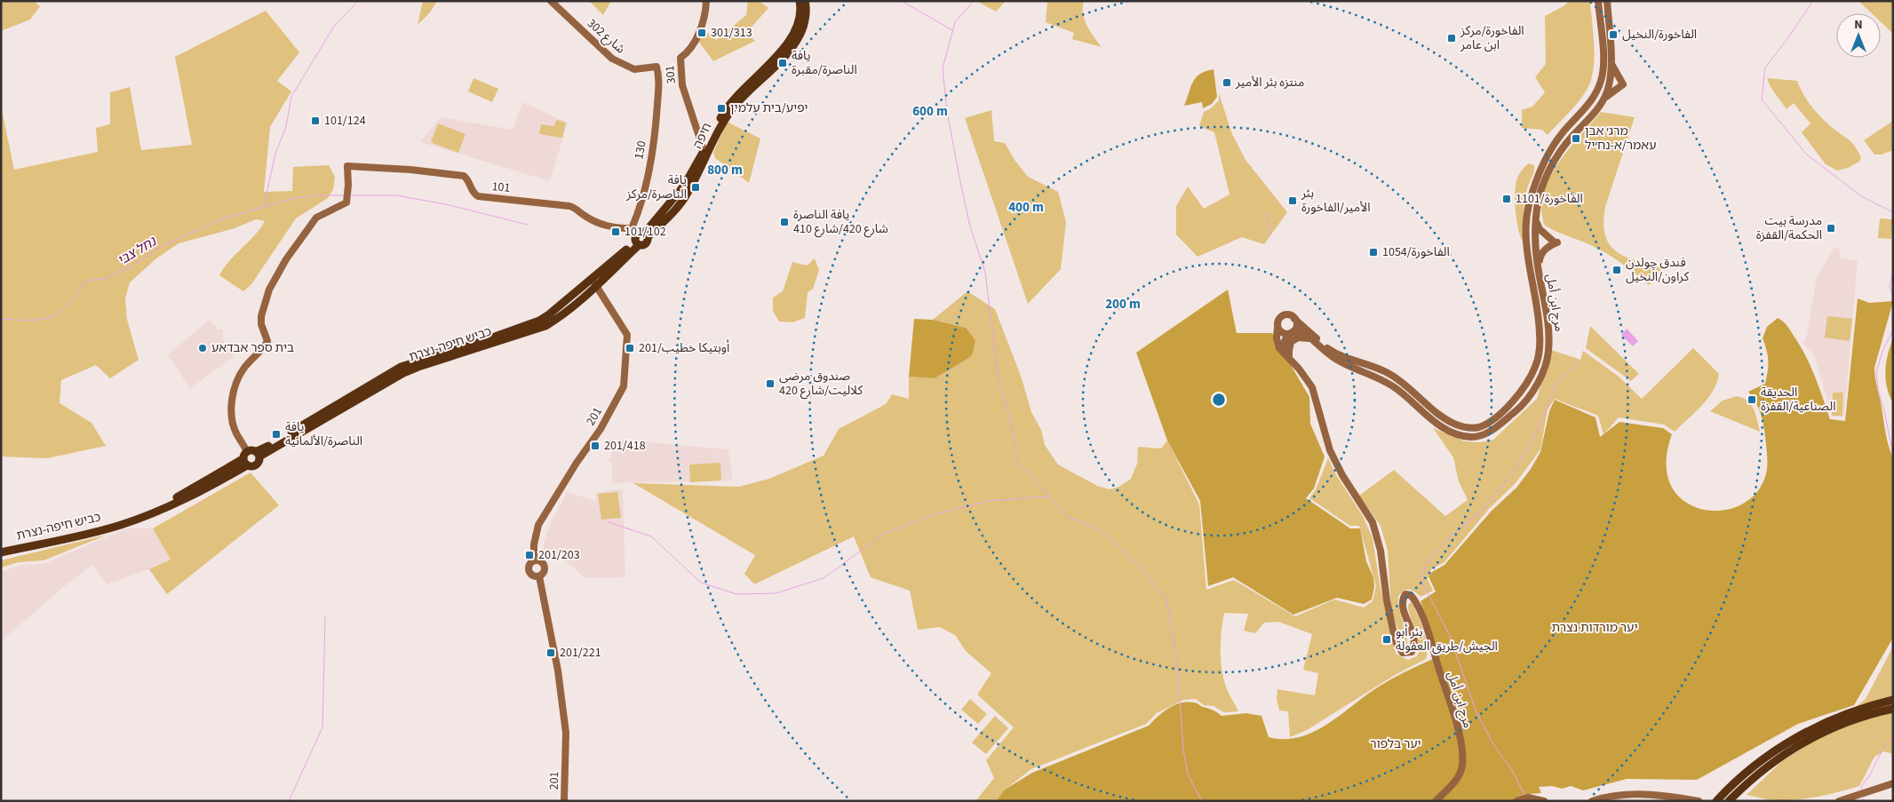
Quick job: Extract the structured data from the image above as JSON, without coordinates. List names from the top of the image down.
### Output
{
  "streets": {
    "highway": ["חיפה", "כביש חיפה-נצרת"],
    "street": [
      "شارع 302",
      "301",
      "130",
      "101",
      "مرج ابن أمل",
      "201"
    ]
  },
  "crossings": [
    ["شارع 302", "130"],
    ["301", "חיפה"],
    ["חיפה", "130"],
    ["חיפה", "101"],
    ["חיפה", "כביש חיפה-נצרת"],
    ["130", "101"],
    ["130", "כביש חיפה-נצרת"],
    ["101", "כביש חיפה-נצרת"],
    ["כביש חיפה-נצרת", "201"]
  ],
  "water": ["נחל צבי"],
  "parks": ["יער מורדות נצרת", "יער בלפור"],
  "places": {
    "transit": [
      "301/313",
      "الفاخورة/النخيل",
      "الفاخورة/مركز ابن عامر",
      "يافة الناصرة/مقبرة",
      "منتزه بئر الأمير",
      "יפיע/בית עלמין",
      "101/124",
      "מרג׳ אבן עאמר/א-נח׳יל",
      "يافة الناصرة/مركز",
      "الفاخورة/1101",
      "بئر الأمير/الفاخورة",
      "يافة الناصرة شارع 420/شارع 410",
      "مدرسة بيت الحكمة/القفزة",
      "101/102",
      "الفاخورة/1054",
      "فندق چولدن كراون/النخيل",
      "أوبتيكا خطيب/201",
      "صندوق مرضى كلاليت/شارع 420",
      "الحديقة الصناعية/القفزة",
      "يافة الناصرة/الألمانية",
      "201/418",
      "201/203",
      "بئر أبو الجيش/طريق العفولة",
      "201/221"
    ],
    "other": ["בית ספר אבדאע"]
  },
  "north": "top",
  "rings": [
    "600 m",
    "800 m",
    "400 m",
    "200 m"
  ]
}
